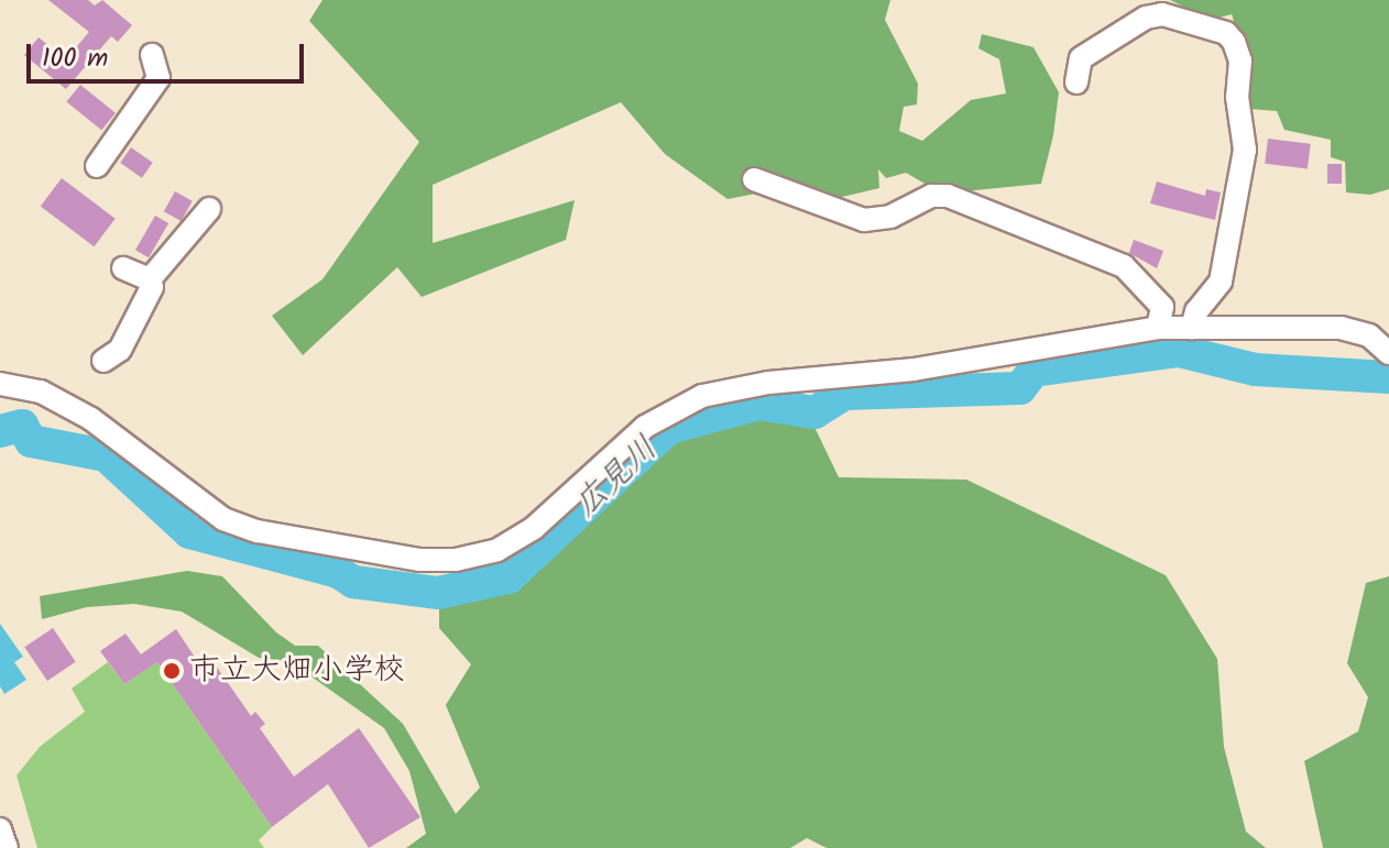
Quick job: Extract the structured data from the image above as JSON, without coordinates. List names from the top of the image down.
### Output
{
  "water": ["広見川"],
  "places": ["市立大畑小学校"],
  "scale_bar": "100 m"
}
